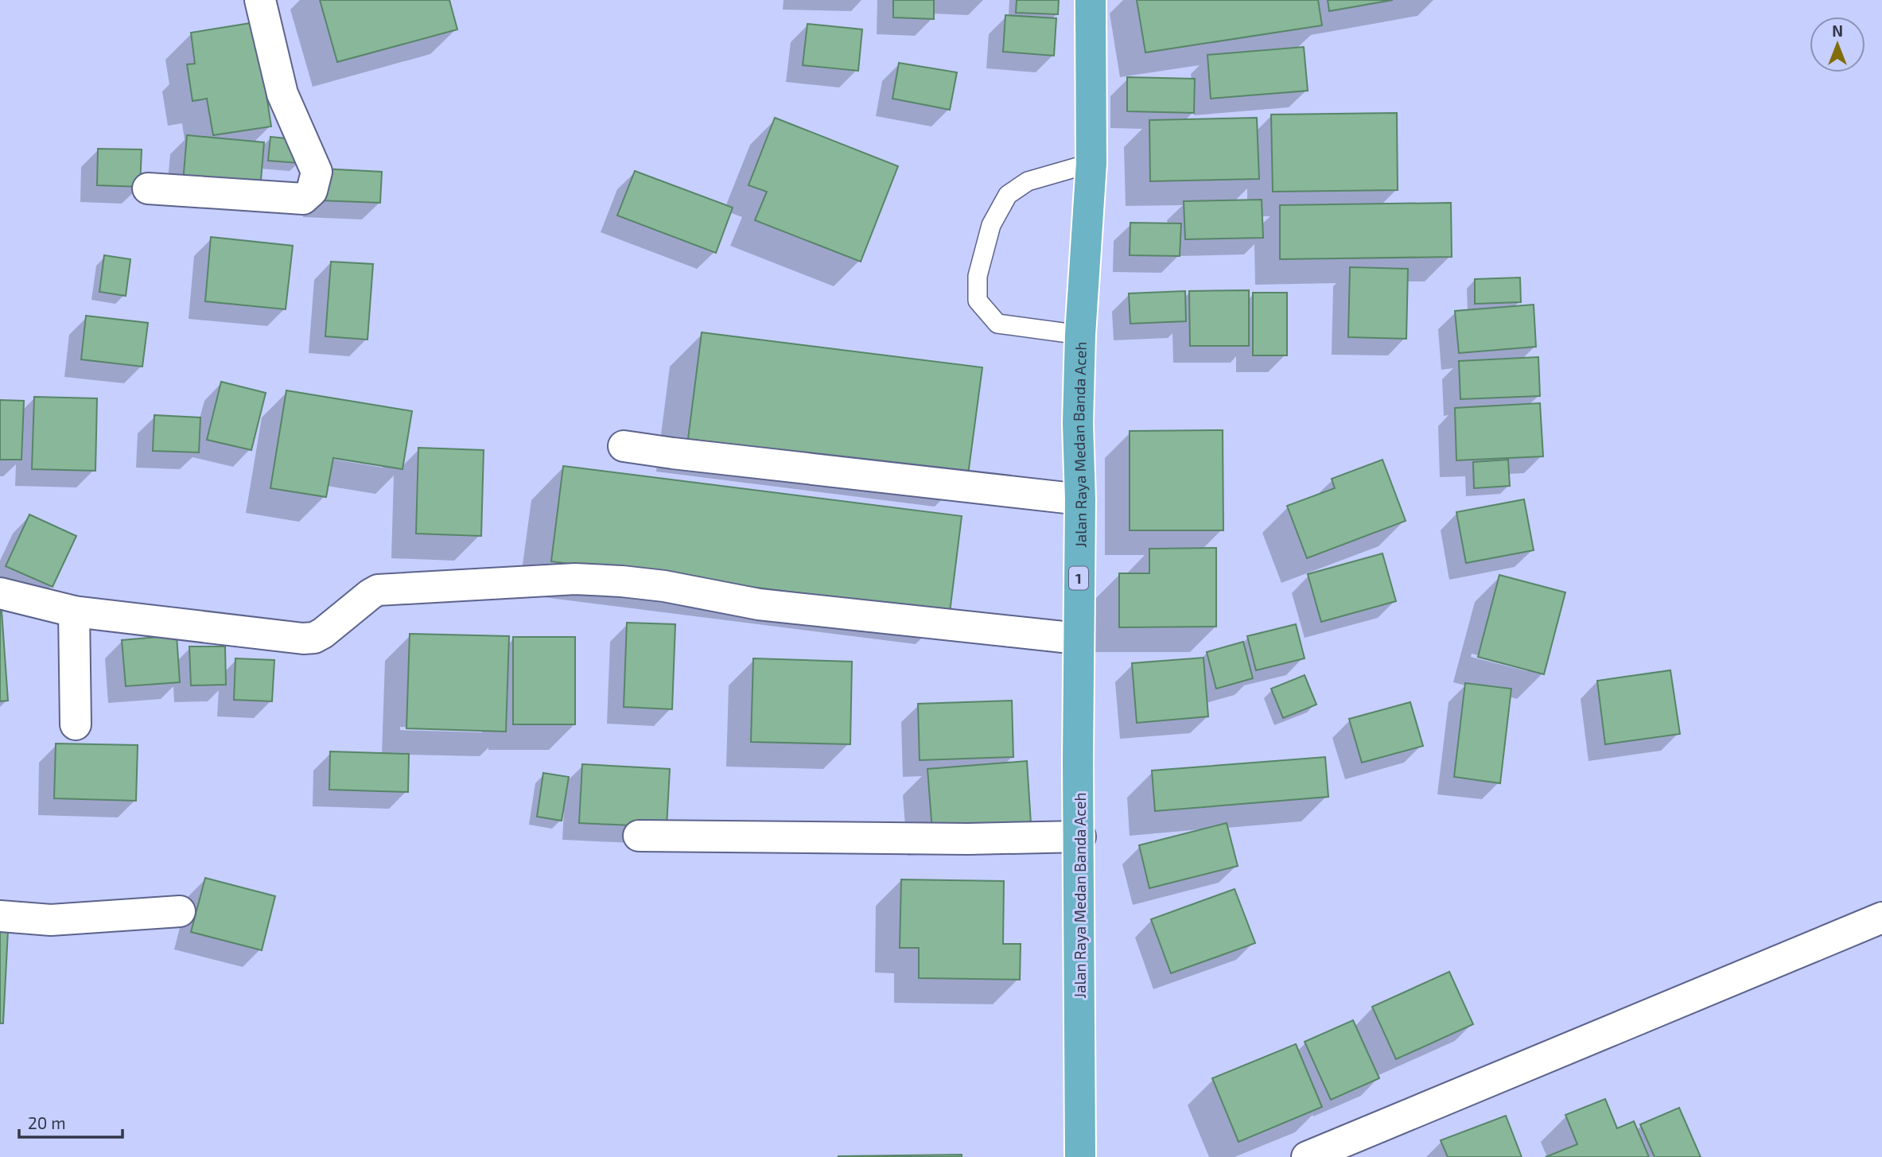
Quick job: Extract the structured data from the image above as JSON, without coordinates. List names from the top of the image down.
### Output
{
  "streets": {
    "highway": ["Jalan Raya Medan Banda Aceh", "1"]
  },
  "scale_bar": "20 m",
  "north": "top"
}
